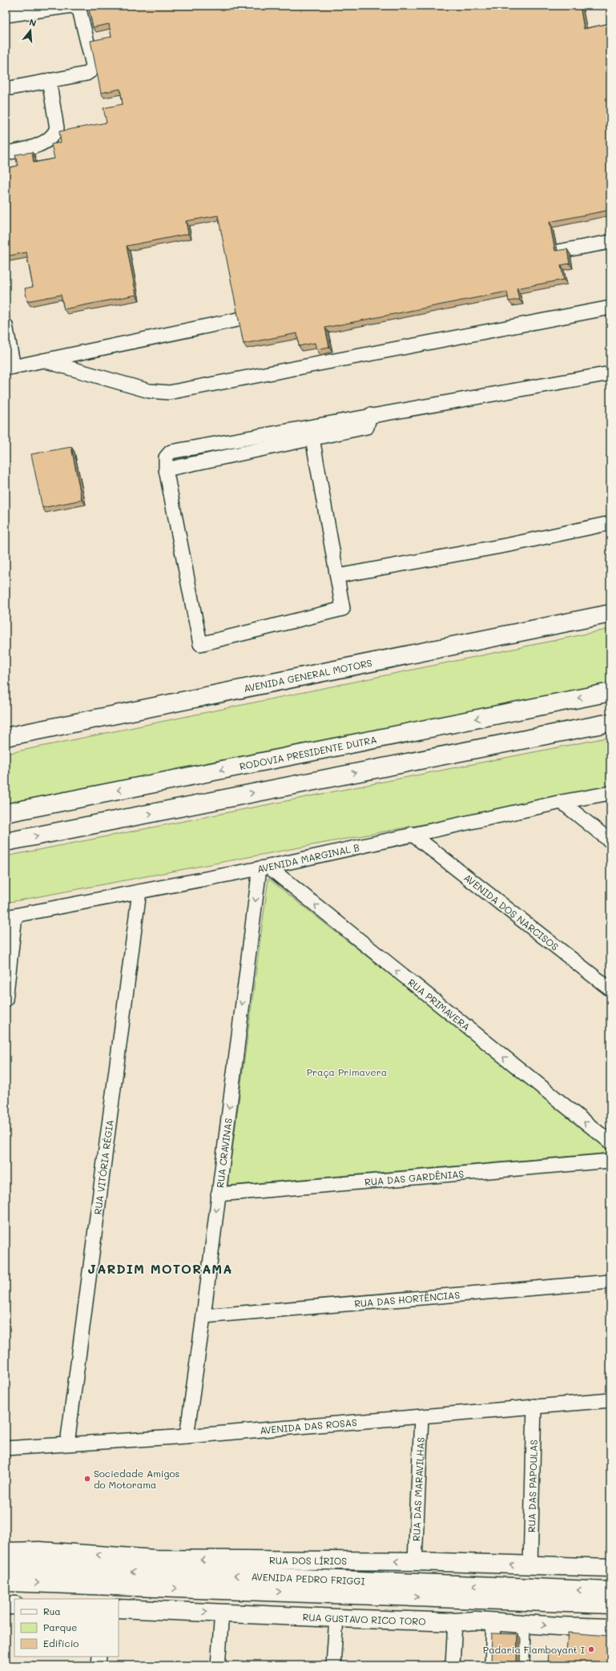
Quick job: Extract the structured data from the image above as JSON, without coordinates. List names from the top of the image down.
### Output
{
  "streets": {
    "main road": [
      "AVENIDA GENERAL MOTORS",
      "RODOVIA PRESIDENTE DUTRA",
      "RUA DOS LÍRIOS",
      "AVENIDA PEDRO FRIGGI",
      "RUA GUSTAVO RICO TORO"
    ],
    "street": [
      "AVENIDA MARGINAL B",
      "AVENIDA DOS NARCISOS",
      "RUA PRIMAVERA",
      "RUA CRAVINAS",
      "RUA VITÓRIA RÉGIA",
      "RUA DAS GARDÊNIAS",
      "RUA DAS HORTÊNCIAS",
      "AVENIDA DAS ROSAS",
      "RUA DAS PAPOULAS",
      "RUA DAS MARAVILHAS"
    ]
  },
  "crossings": [
    ["AVENIDA MARGINAL B", "AVENIDA DOS NARCISOS"],
    ["AVENIDA MARGINAL B", "RUA PRIMAVERA"],
    ["AVENIDA MARGINAL B", "RUA CRAVINAS"],
    ["AVENIDA MARGINAL B", "RUA VITÓRIA RÉGIA"],
    ["RUA PRIMAVERA", "RUA CRAVINAS"],
    ["RUA CRAVINAS", "RUA DAS GARDÊNIAS"],
    ["RUA CRAVINAS", "RUA DAS HORTÊNCIAS"],
    ["RUA CRAVINAS", "AVENIDA DAS ROSAS"],
    ["RUA VITÓRIA RÉGIA", "AVENIDA DAS ROSAS"],
    ["AVENIDA DAS ROSAS", "RUA DAS PAPOULAS"],
    ["AVENIDA DAS ROSAS", "RUA DAS MARAVILHAS"],
    ["RUA DAS PAPOULAS", "RUA DOS LÍRIOS"],
    ["RUA DAS MARAVILHAS", "RUA DOS LÍRIOS"]
  ],
  "one_way": [
    "RUA PRIMAVERA",
    "RUA CRAVINAS",
    "RUA DOS LÍRIOS",
    "RUA GUSTAVO RICO TORO"
  ],
  "districts": ["JARDIM MOTORAMA"],
  "parks": ["Praça Primavera"],
  "places": ["Sociedade Amigos do Motorama", "Padaria Flamboyant I"],
  "legend": ["Rua", "Parque", "Edifício"],
  "north": "top"
}
